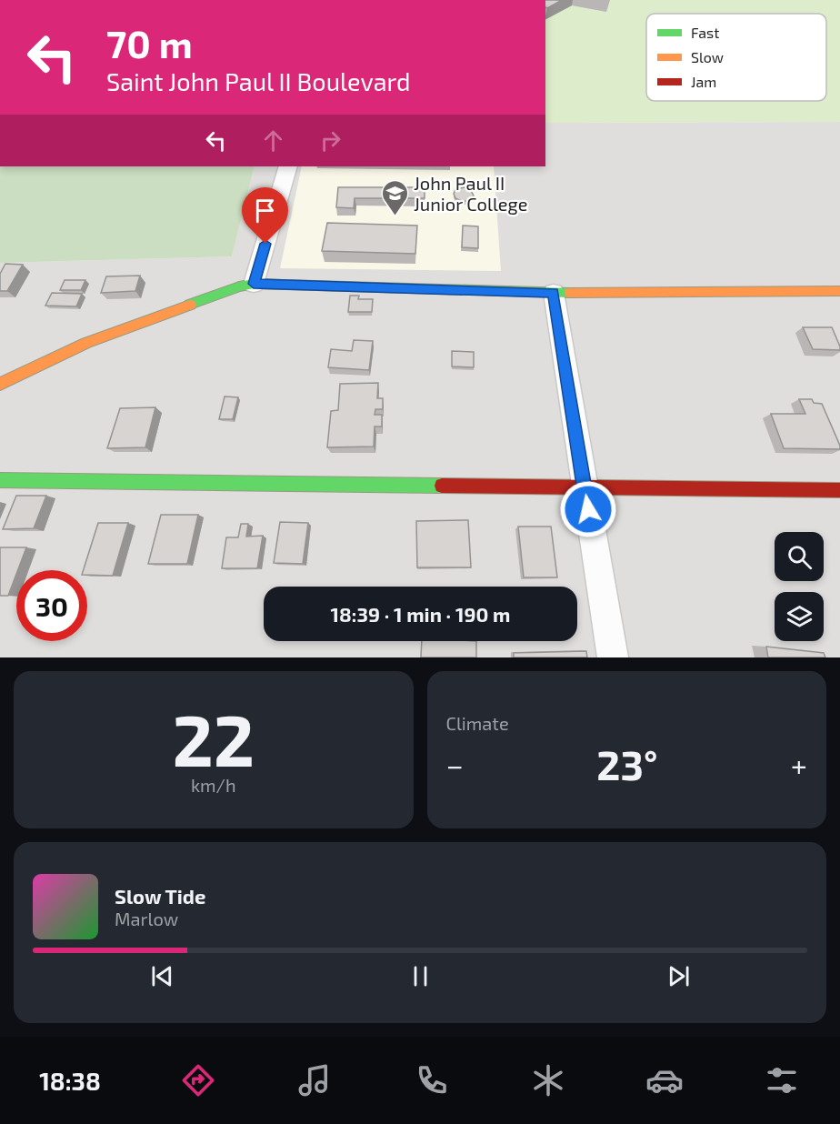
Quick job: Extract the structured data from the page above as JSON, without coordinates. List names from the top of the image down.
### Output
{
  "places": {
    "school or university": ["John Paul II Junior College"]
  },
  "legend": ["Fast", "Slow", "Jam"],
  "page": {
    "turn": ["70 m", "Saint John Paul II Boulevard"],
    "limit": "30",
    "trip": "18:39 · 1 min · 190 m",
    "tile": [
      ["22", "km/h"],
      "Climate"
    ],
    "heat": ["−", "23°", "+"],
    "song": ["Slow Tide", "Marlow"],
    "tabs": "18:38"
  }
}
